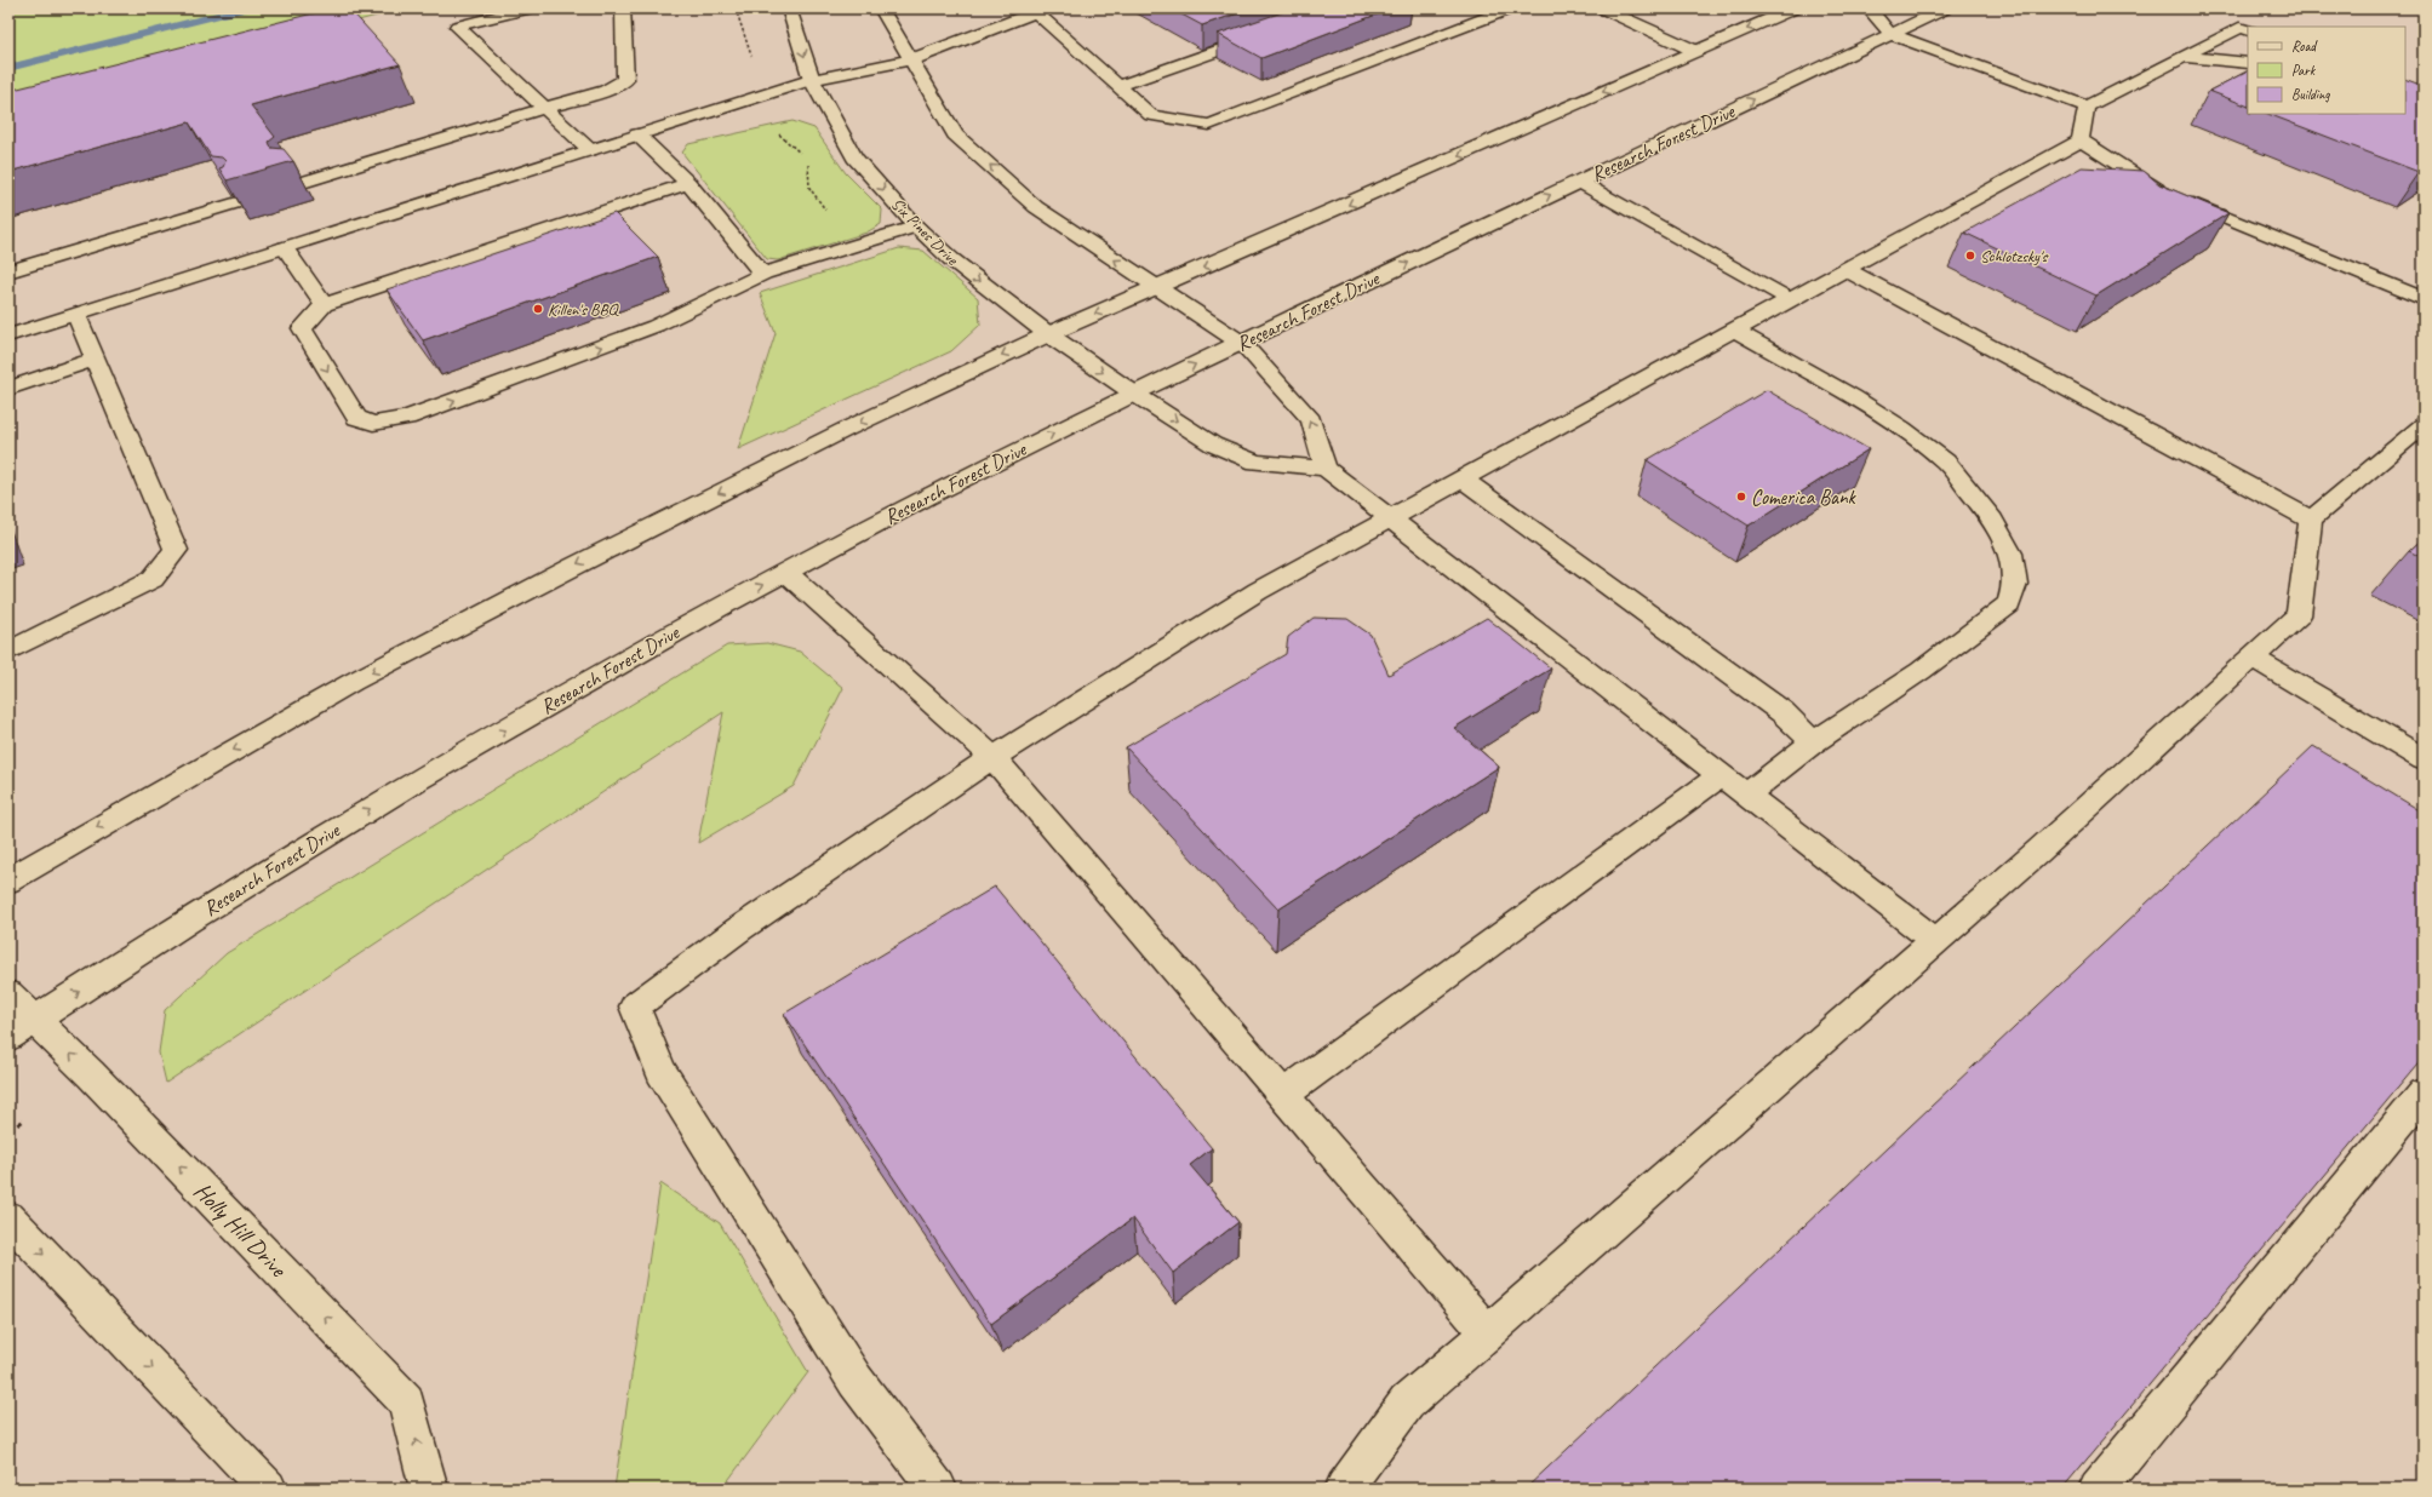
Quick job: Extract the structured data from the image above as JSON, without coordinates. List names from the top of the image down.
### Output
{
  "streets": {
    "main road": ["Research Forest Drive", "Six Pines Drive", "Holly Hill Drive"]
  },
  "crossings": [
    ["Research Forest Drive", "Six Pines Drive"],
    ["Research Forest Drive", "Holly Hill Drive"]
  ],
  "places": ["Schlotzsky's", "Killen's BBQ", "Comerica Bank"],
  "legend": ["Road", "Park", "Building"]
}
